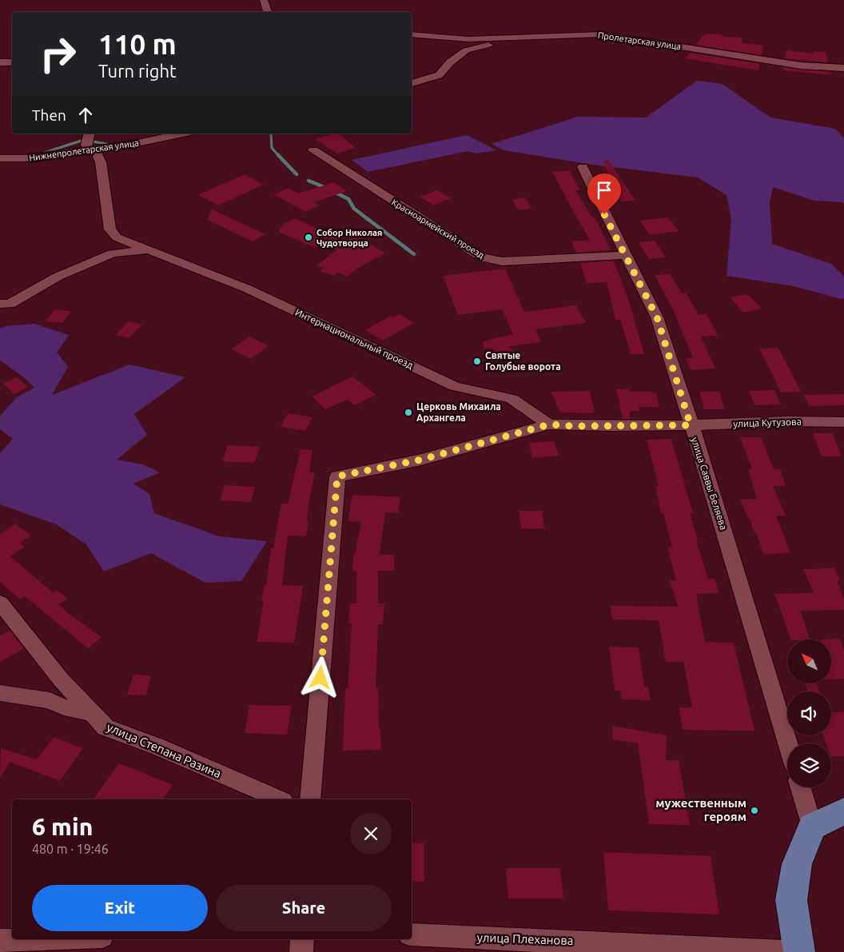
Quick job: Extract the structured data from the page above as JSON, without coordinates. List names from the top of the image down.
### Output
{
  "streets": {
    "street": [
      "Пролетарская улица",
      "Нижнепролетарская улица",
      "Красноармейский проезд",
      "Интернациональный проезд",
      "улица Кутузова",
      "улица Саввы Беляева",
      "улица Степана Разина",
      "улица Плеханова"
    ]
  },
  "crossings": [
    ["Нижнепролетарская улица", "Интернациональный проезд"],
    ["Красноармейский проезд", "улица Саввы Беляева"],
    ["улица Кутузова", "улица Саввы Беляева"]
  ],
  "places": [
    "Собор Николая Чудотворца",
    "Святые Голубые ворота",
    "Церковь Михаила Архангела",
    "мужественным героям"
  ],
  "north": "top left",
  "page": {
    "turn": ["110 m", "Turn right"],
    "then": "Then",
    "heading": ["6 min", "480 m · 19:46"],
    "buttons": ["Exit", "Share"]
  }
}
